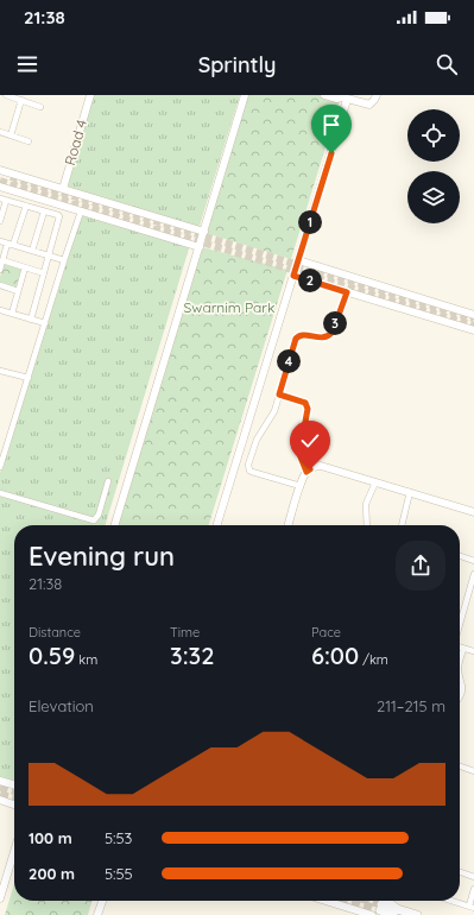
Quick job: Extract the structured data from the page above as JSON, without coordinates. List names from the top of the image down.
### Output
{
  "streets": {
    "street": ["Road 4"]
  },
  "parks": ["Swarnim Park"],
  "page": {
    "status": "21:38",
    "header": "Sprintly",
    "pins": [
      "1",
      "2",
      "3",
      "4"
    ],
    "heading": ["Evening run", "21:38"],
    "stats": [
      ["Distance", "0.59 km"],
      ["Time", "3:32"],
      ["Pace", "6:00 /km"]
    ],
    "chart": ["Elevation", "211–215 m"],
    "list": [
      {
        "name": "100 m",
        "note": "5:53"
      },
      {
        "name": "200 m",
        "note": "5:55"
      }
    ]
  }
}
